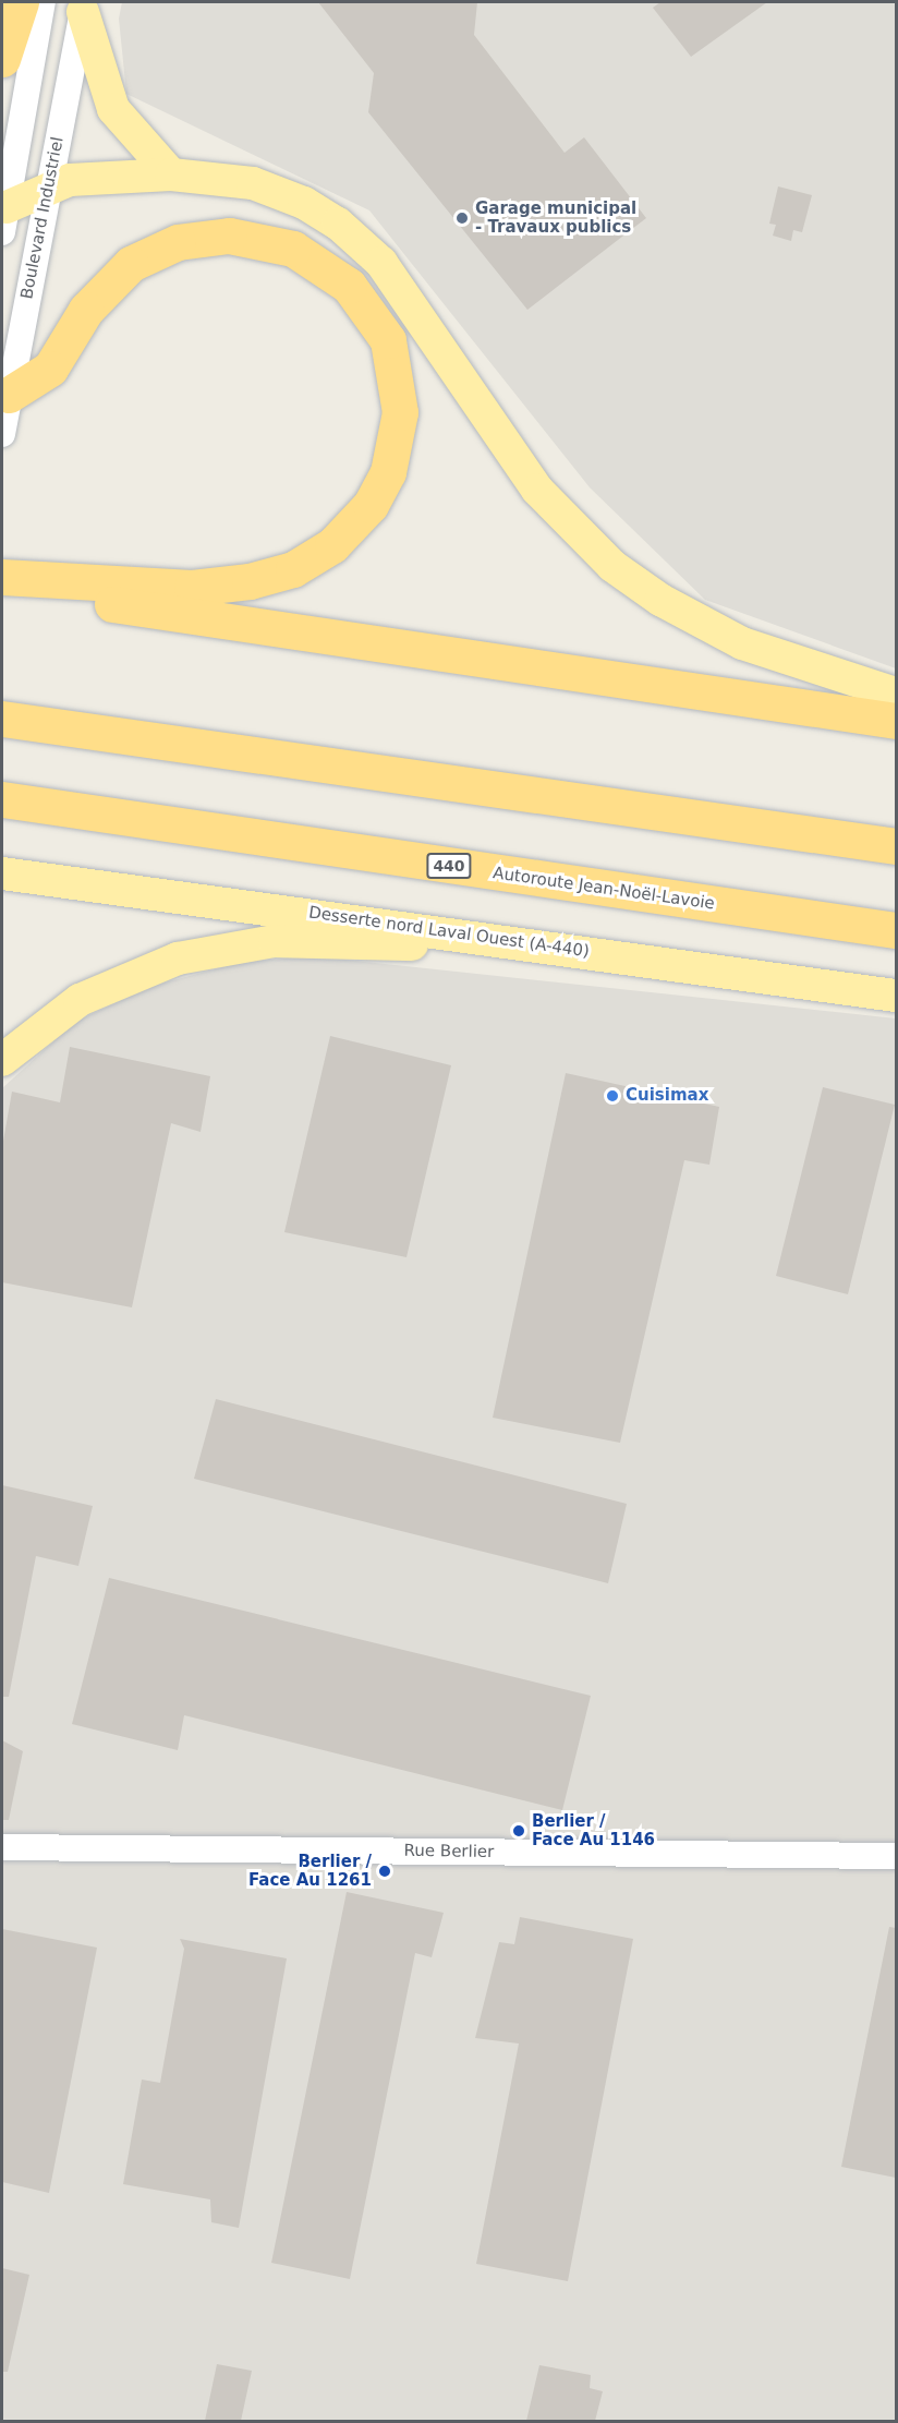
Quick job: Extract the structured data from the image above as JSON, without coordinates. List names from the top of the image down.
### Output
{
  "streets": {
    "highway": ["440", "Autoroute Jean-Noël-Lavoie"],
    "main road": ["Desserte nord Laval Ouest (A-440)"],
    "street": ["Boulevard Industriel", "Rue Berlier"]
  },
  "places": [
    "Garage municipal - Travaux publics",
    "Cuisimax",
    "Berlier / Face Au 1146",
    "Berlier / Face Au 1261"
  ]
}
